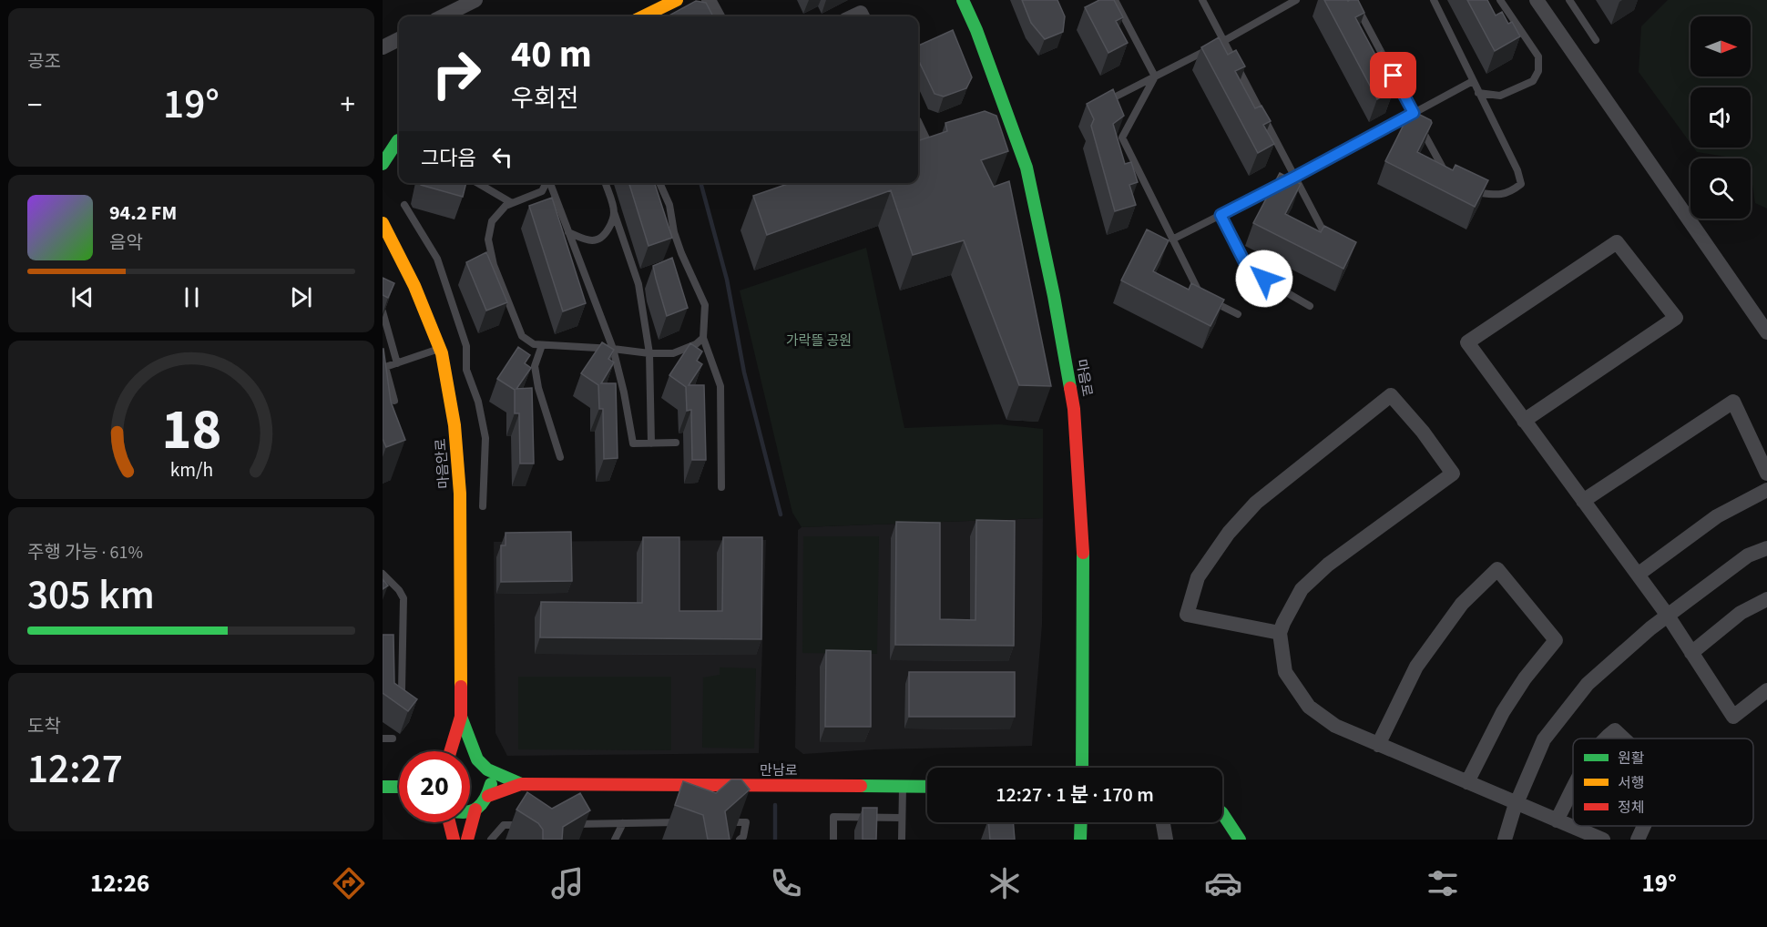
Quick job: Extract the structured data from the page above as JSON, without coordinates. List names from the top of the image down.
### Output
{
  "streets": {
    "street": ["마음로", "마음안로", "만남로"]
  },
  "parks": ["가락뜰 공원"],
  "legend": ["원활", "서행", "정체"],
  "north": "right",
  "page": {
    "tile": [
      "공조",
      ["주행 가능 · 61%", "305 km"],
      ["도착", "12:27"]
    ],
    "turn": ["40 m", "우회전"],
    "heat": ["−", "19°", "+"],
    "then": "그다음",
    "song": ["94.2 FM", "음악"],
    "limit": "20",
    "trip": "12:27 · 1 분 · 170 m",
    "tabs": ["12:26", "19°"],
    "gauge": ["18", "km/h"]
  }
}
